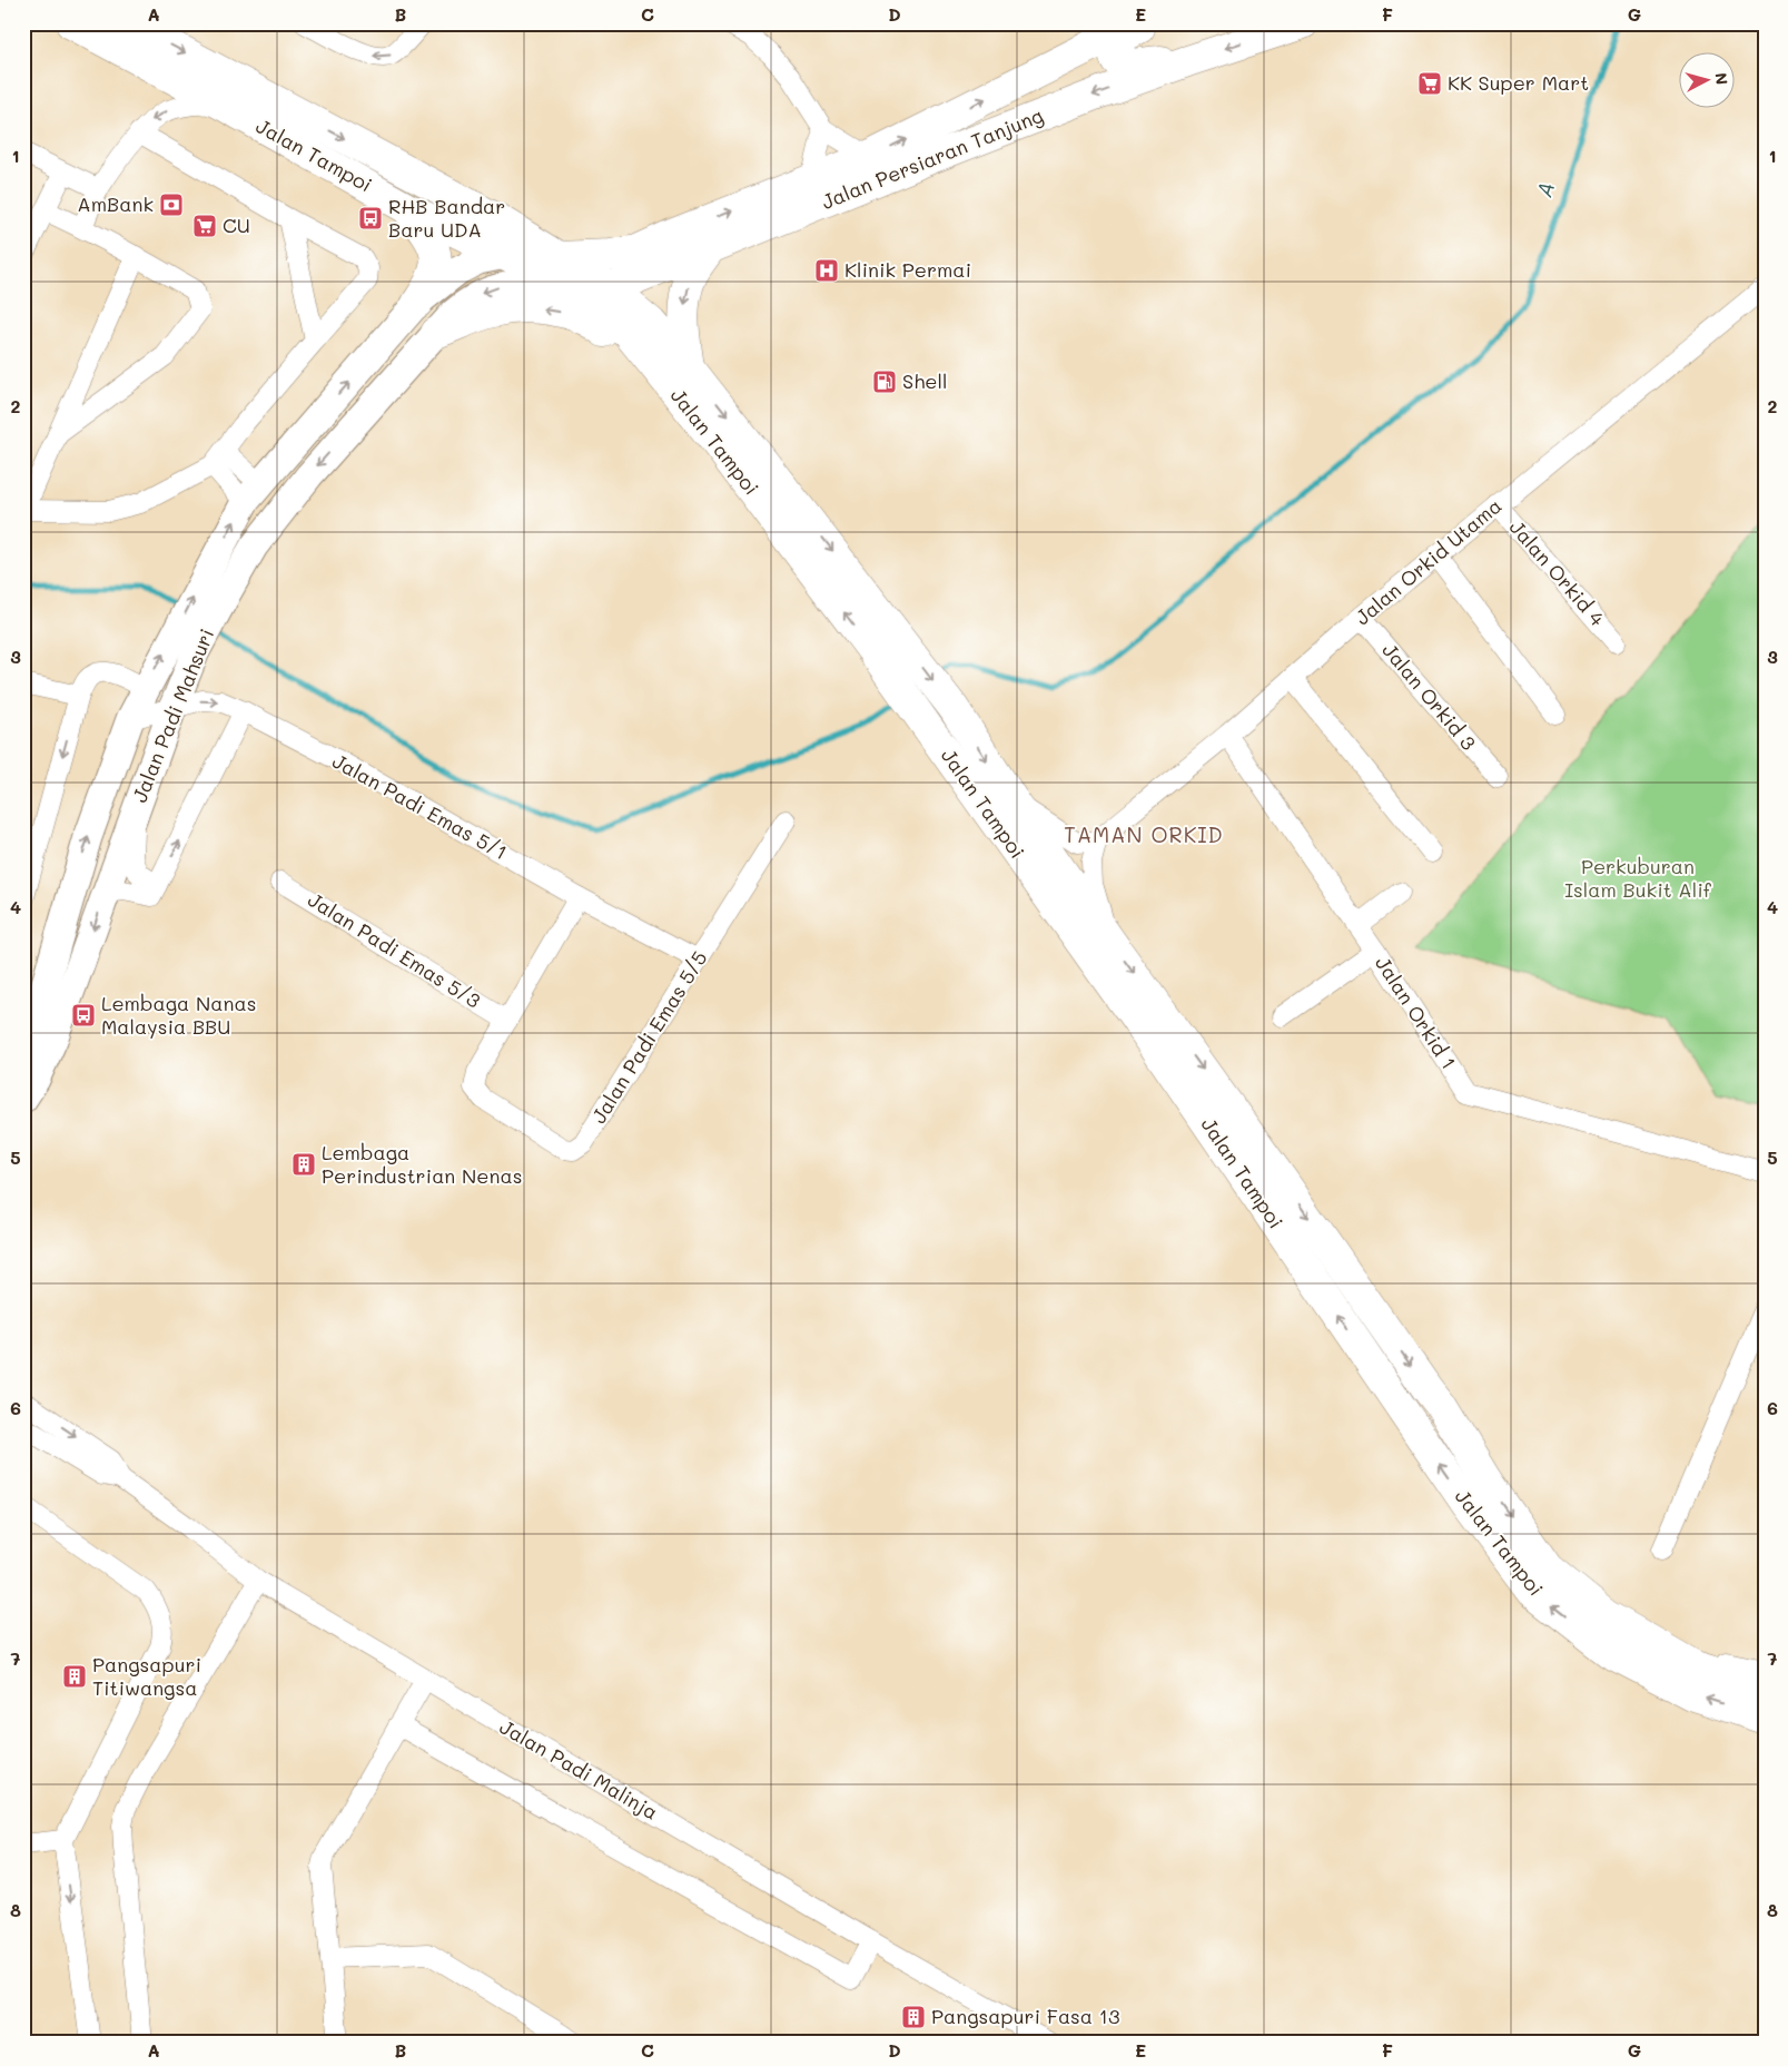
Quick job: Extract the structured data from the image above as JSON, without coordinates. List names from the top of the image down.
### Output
{
  "streets": {
    "main road": ["Jalan Tampoi", "Jalan Persiaran Tanjung", "Jalan Padi Mahsuri"],
    "street": [
      "Jalan Orkid Utama",
      "Jalan Orkid 4",
      "Jalan Orkid 3",
      "Jalan Padi Emas 5/1",
      "Jalan Padi Emas 5/3",
      "Jalan Orkid 1",
      "Jalan Padi Emas 5/5",
      "Jalan Padi Malinja"
    ]
  },
  "crossings": [
    ["Jalan Tampoi", "Jalan Persiaran Tanjung"],
    ["Jalan Tampoi", "Jalan Padi Mahsuri"],
    ["Jalan Persiaran Tanjung", "Jalan Padi Mahsuri"],
    ["Jalan Orkid Utama", "Jalan Orkid 4"],
    ["Jalan Orkid Utama", "Jalan Orkid 3"],
    ["Jalan Orkid Utama", "Jalan Orkid 1"],
    ["Jalan Padi Mahsuri", "Jalan Padi Emas 5/1"],
    ["Jalan Padi Emas 5/1", "Jalan Padi Emas 5/5"],
    ["Jalan Padi Emas 5/3", "Jalan Padi Emas 5/5"]
  ],
  "districts": ["TAMAN ORKID"],
  "water": ["A"],
  "parks": ["Perkuburan Islam Bukit Alif"],
  "places": {
    "supermarket": ["KK Super Mart", "CU"],
    "bank": ["AmBank"],
    "bus stop": ["RHB Bandar Baru UDA", "Lembaga Nanas Malaysia BBU"],
    "hospital": ["Klinik Permai"],
    "fuel station": ["Shell"],
    "building": ["Lembaga Perindustrian Nenas", "Pangsapuri Titiwangsa", "Pangsapuri Fasa 13"]
  },
  "north": "right",
  "grid": {
    "columns": [
      "A",
      "B",
      "C",
      "D",
      "E",
      "F",
      "G"
    ],
    "rows": [
      "1",
      "2",
      "3",
      "4",
      "5",
      "6",
      "7",
      "8"
    ]
  }
}
